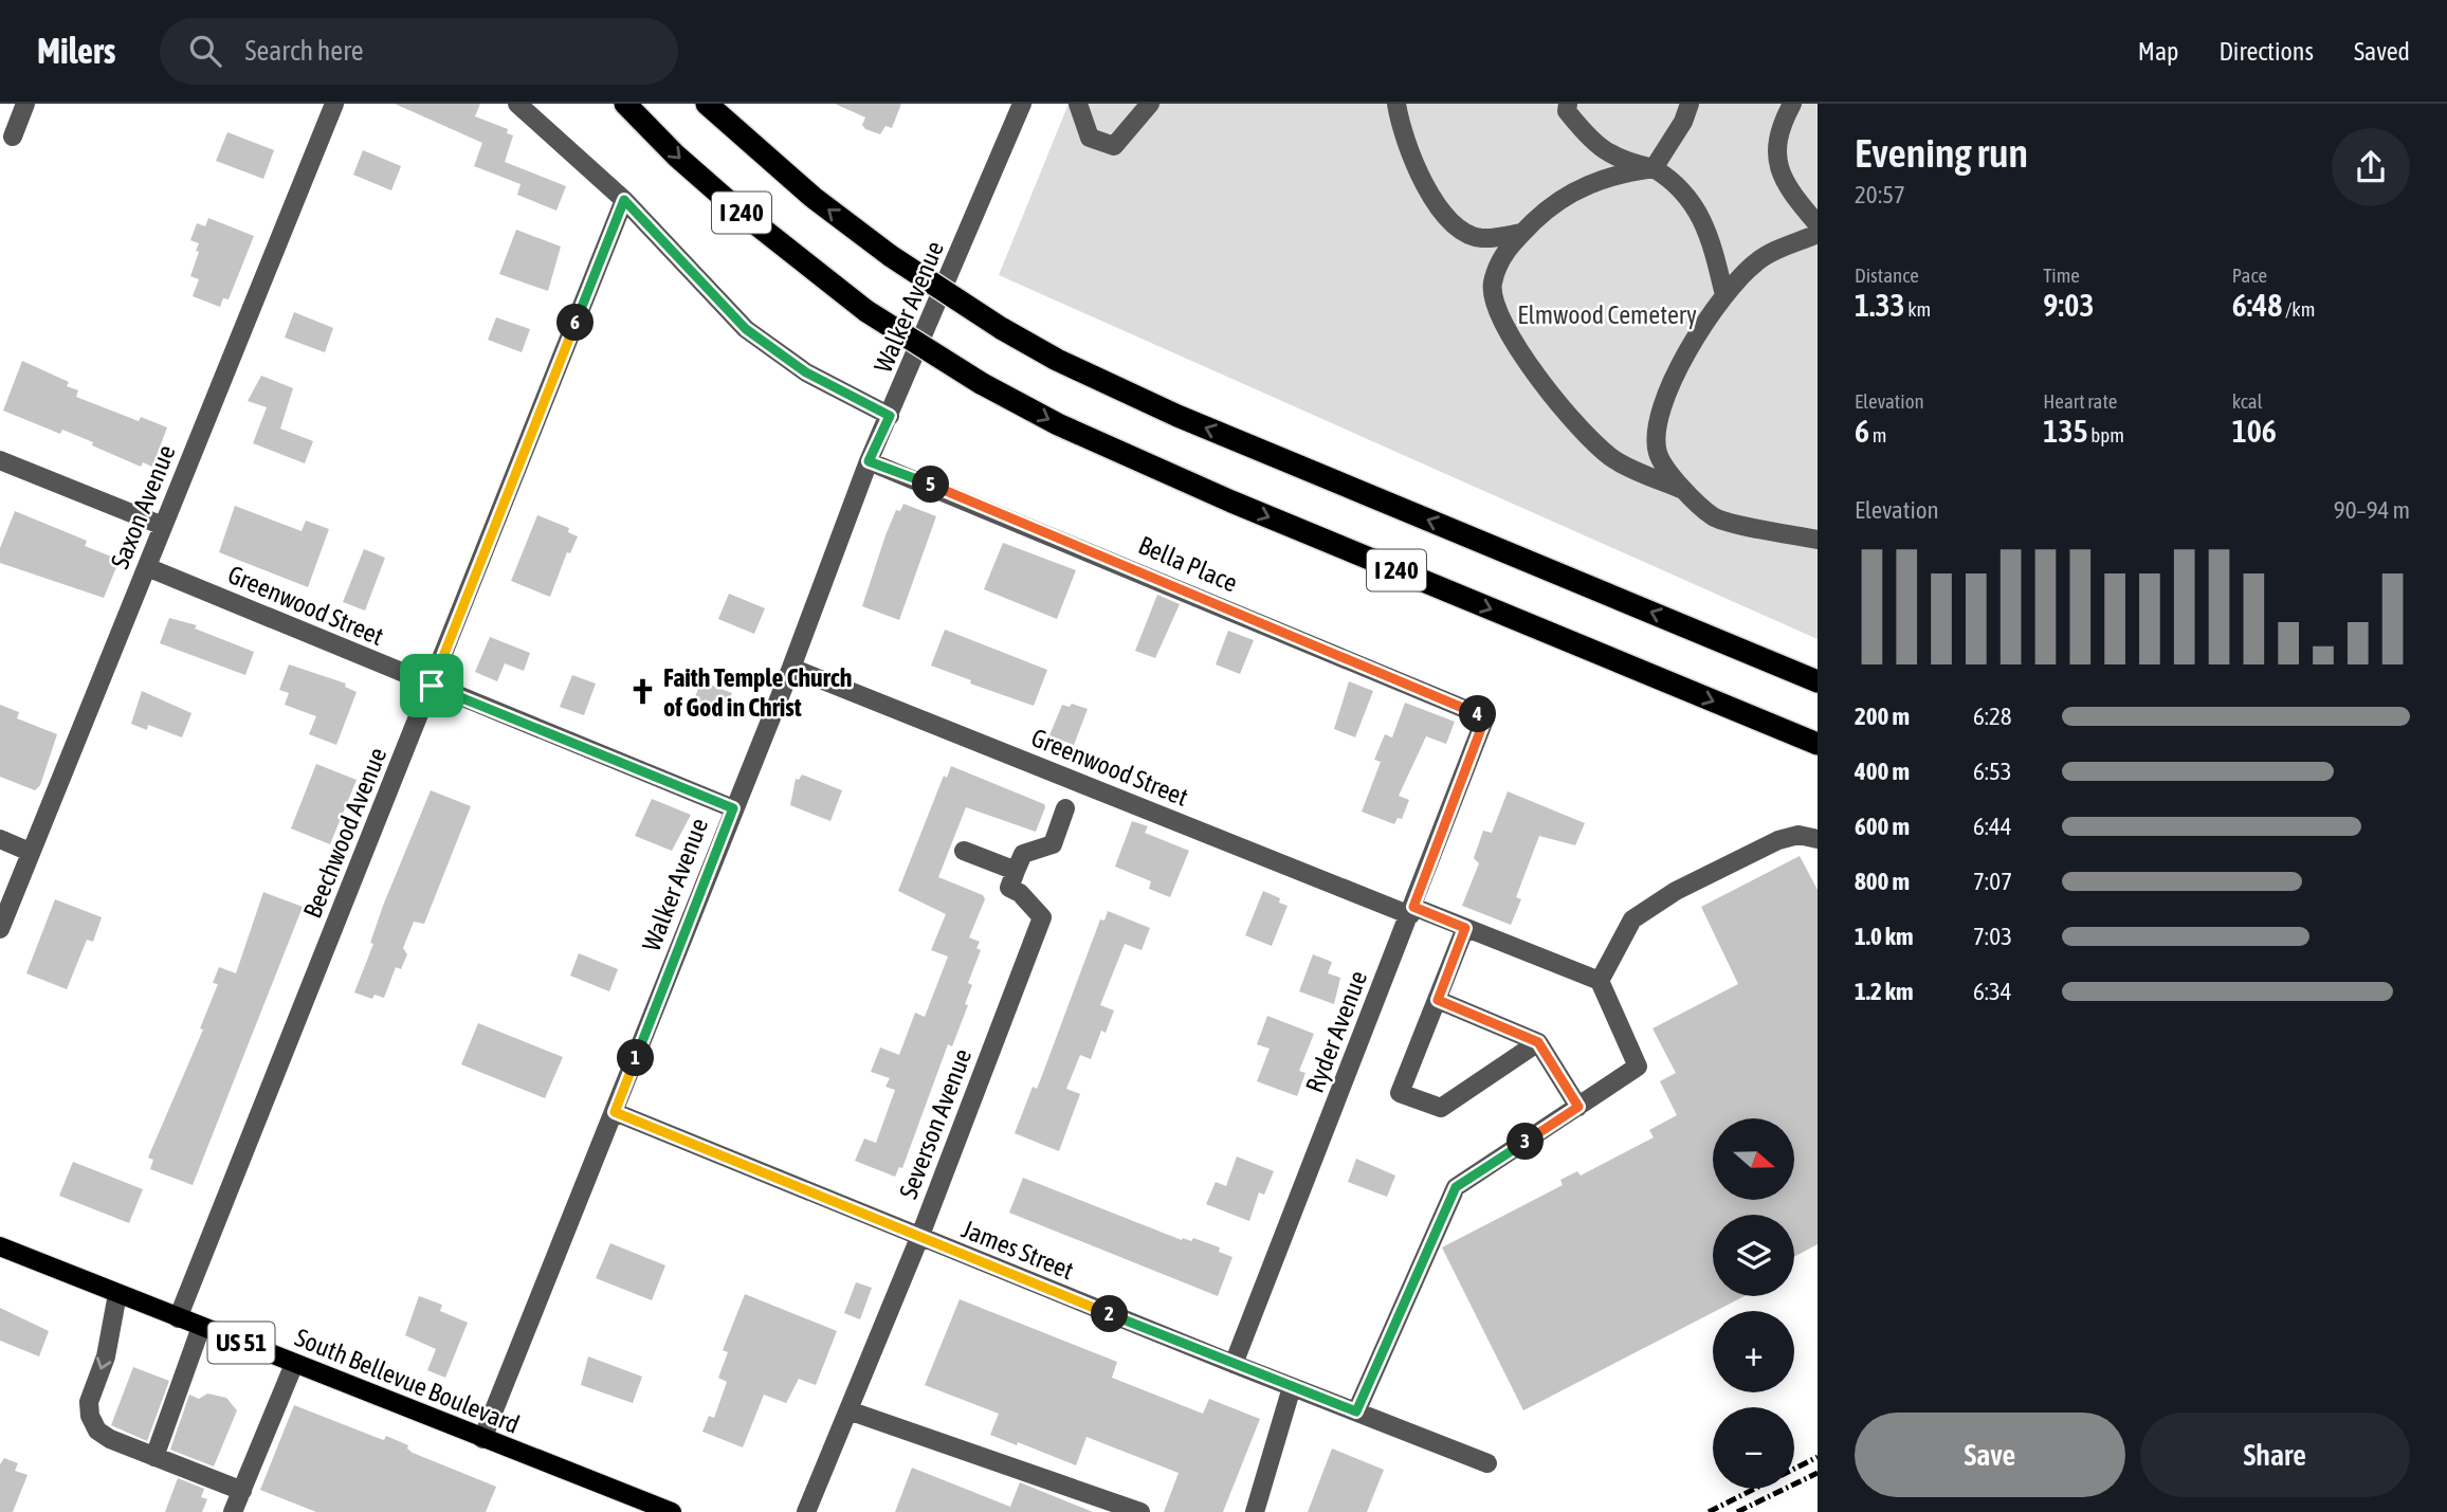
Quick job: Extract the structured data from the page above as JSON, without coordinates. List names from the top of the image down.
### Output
{
  "streets": {
    "highway": ["I 240"],
    "main road": ["US 51", "South Bellevue Boulevard"],
    "street": [
      "Walker Avenue",
      "Saxon Avenue",
      "Bella Place",
      "Greenwood Street",
      "Beechwood Avenue",
      "Ryder Avenue",
      "Severson Avenue",
      "James Street"
    ]
  },
  "crossings": [
    ["Walker Avenue", "Bella Place"],
    ["Walker Avenue", "Greenwood Street"],
    ["Walker Avenue", "James Street"],
    ["Walker Avenue", "South Bellevue Boulevard"],
    ["Saxon Avenue", "Greenwood Street"],
    ["Bella Place", "Ryder Avenue"],
    ["Greenwood Street", "Beechwood Avenue"],
    ["Greenwood Street", "Ryder Avenue"],
    ["Beechwood Avenue", "South Bellevue Boulevard"],
    ["Ryder Avenue", "James Street"],
    ["Severson Avenue", "James Street"]
  ],
  "parks": ["Elmwood Cemetery"],
  "places": {
    "church": ["Faith Temple Church of God in Christ"]
  },
  "north": "right",
  "page": {
    "header": "Milers",
    "search": "Search here",
    "nav": ["Map", "Directions", "Saved"],
    "heading": ["Evening run", "20:57"],
    "stats": [
      ["Distance", "1.33 km"],
      ["Time", "9:03"],
      ["Pace", "6:48 /km"],
      ["Elevation", "6 m"],
      ["Heart rate", "135 bpm"],
      ["kcal", "106"]
    ],
    "pins": [
      "6",
      "5",
      "4",
      "1",
      "3",
      "2"
    ],
    "chart": ["Elevation", "90–94 m"],
    "list": [
      {
        "name": "200 m",
        "note": "6:28"
      },
      {
        "name": "400 m",
        "note": "6:53"
      },
      {
        "name": "600 m",
        "note": "6:44"
      },
      {
        "name": "800 m",
        "note": "7:07"
      },
      {
        "name": "1.0 km",
        "note": "7:03"
      },
      {
        "name": "1.2 km",
        "note": "6:34"
      }
    ],
    "map_buttons": ["+", "−"],
    "buttons": ["Save", "Share"]
  }
}
